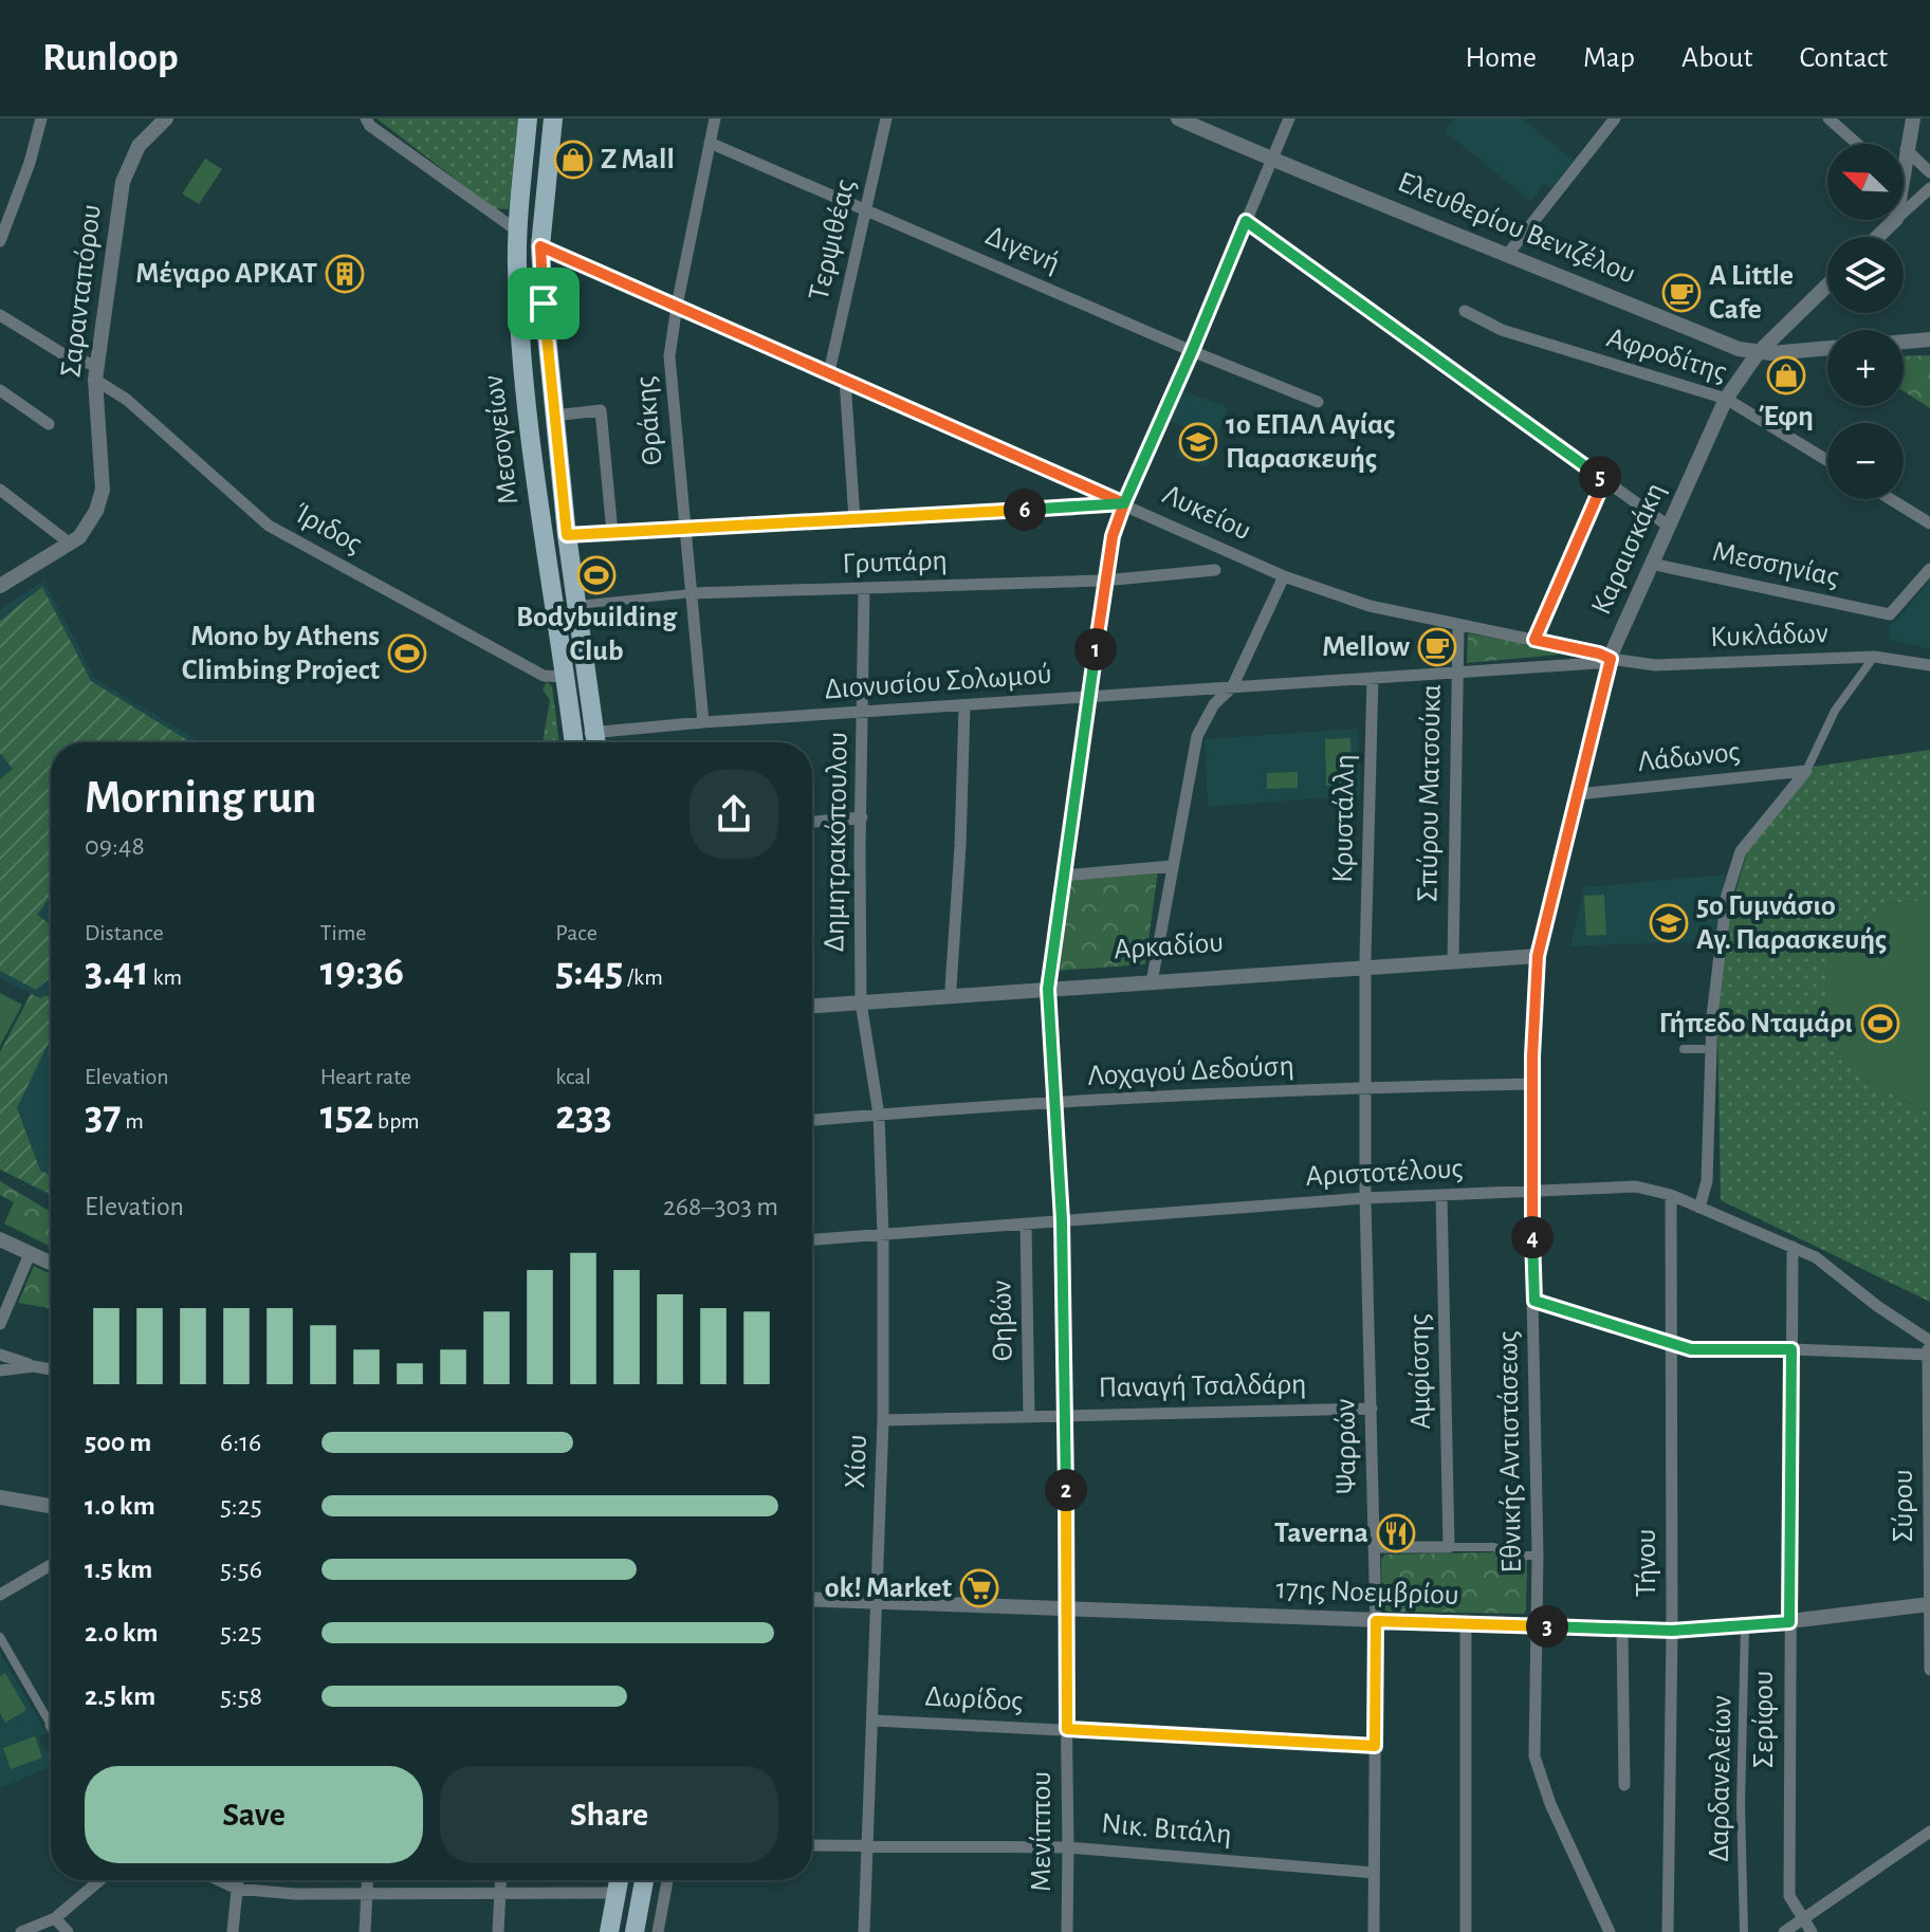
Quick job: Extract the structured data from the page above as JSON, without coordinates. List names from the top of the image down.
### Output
{
  "streets": {
    "main road": ["Μεσογείων"],
    "street": [
      "Ελευθερίου Βενιζέλου",
      "Τερψιθέας",
      "Διγενή",
      "Σαρανταπόρου",
      "Αφροδίτης",
      "Θράκης",
      "Λυκείου",
      "Ίριδος",
      "Καραισκάκη",
      "Γρυπάρη",
      "Μεσσηνίας",
      "Κυκλάδων",
      "Διονυσίου Σολωμού",
      "Λάδωνος",
      "Σπύρου Ματσούκα",
      "Κρυστάλλη",
      "Δημητρακόπουλου",
      "Αρκαδίου",
      "Λοχαγού Δεδούση",
      "Αριστοτέλους",
      "Θηβών",
      "Αμφίσσης",
      "Παναγή Τσαλδάρη",
      "Ψαρρών",
      "Εθνικής Αντιστάσεως",
      "Χίου",
      "Σύρου",
      "Τήνου",
      "17ης Νοεμβρίου",
      "Δωρίδος",
      "Σερίφου",
      "Δαρδανελείων",
      "Νικ. Βιτάλη",
      "Μενίππου"
    ]
  },
  "crossings": [
    ["Ελευθερίου Βενιζέλου", "Καραισκάκη"],
    ["Ελευθερίου Βενιζέλου", "Μενίππου"],
    ["Τερψιθέας", "Διγενή"],
    ["Διγενή", "Θράκης"],
    ["Διγενή", "Μενίππου"],
    ["Σαρανταπόρου", "Ίριδος"],
    ["Αφροδίτης", "Καραισκάκη"],
    ["Θράκης", "Λυκείου"],
    ["Θράκης", "Γρυπάρη"],
    ["Θράκης", "Διονυσίου Σολωμού"],
    ["Μεσογείων", "Λυκείου"],
    ["Μεσογείων", "Ίριδος"],
    ["Μεσογείων", "Γρυπάρη"],
    ["Μεσογείων", "Διονυσίου Σολωμού"],
    ["Λυκείου", "Καραισκάκη"],
    ["Λυκείου", "Κυκλάδων"],
    ["Λυκείου", "Διονυσίου Σολωμού"],
    ["Λυκείου", "Σπύρου Ματσούκα"],
    ["Λυκείου", "Μενίππου"],
    ["Καραισκάκη", "Μεσσηνίας"],
    ["Καραισκάκη", "Κυκλάδων"],
    ["Καραισκάκη", "Διονυσίου Σολωμού"],
    ["Καραισκάκη", "Λάδωνος"],
    ["Καραισκάκη", "Αρκαδίου"],
    ["Καραισκάκη", "Εθνικής Αντιστάσεως"],
    ["Γρυπάρη", "Δημητρακόπουλου"],
    ["Γρυπάρη", "Μενίππου"],
    ["Κυκλάδων", "Διονυσίου Σολωμού"],
    ["Διονυσίου Σολωμού", "Σπύρου Ματσούκα"],
    ["Διονυσίου Σολωμού", "Κρυστάλλη"],
    ["Διονυσίου Σολωμού", "Δημητρακόπουλου"],
    ["Διονυσίου Σολωμού", "Μενίππου"],
    ["Σπύρου Ματσούκα", "Αρκαδίου"],
    ["Κρυστάλλη", "Αρκαδίου"],
    ["Κρυστάλλη", "Ψαρρών"],
    ["Δημητρακόπουλου", "Αρκαδίου"],
    ["Δημητρακόπουλου", "Χίου"],
    ["Αρκαδίου", "Ψαρρών"],
    ["Αρκαδίου", "Εθνικής Αντιστάσεως"],
    ["Αρκαδίου", "Χίου"],
    ["Αρκαδίου", "Μενίππου"],
    ["Λοχαγού Δεδούση", "Ψαρρών"],
    ["Λοχαγού Δεδούση", "Εθνικής Αντιστάσεως"],
    ["Λοχαγού Δεδούση", "Χίου"],
    ["Λοχαγού Δεδούση", "Μενίππου"],
    ["Αριστοτέλους", "Θηβών"],
    ["Αριστοτέλους", "Αμφίσσης"],
    ["Αριστοτέλους", "Ψαρρών"],
    ["Αριστοτέλους", "Εθνικής Αντιστάσεως"],
    ["Αριστοτέλους", "Χίου"],
    ["Αριστοτέλους", "Σύρου"],
    ["Αριστοτέλους", "Τήνου"],
    ["Αριστοτέλους", "Σερίφου"],
    ["Αριστοτέλους", "Μενίππου"],
    ["Θηβών", "Παναγή Τσαλδάρη"],
    ["Παναγή Τσαλδάρη", "Ψαρρών"],
    ["Παναγή Τσαλδάρη", "Χίου"],
    ["Παναγή Τσαλδάρη", "Μενίππου"],
    ["Ψαρρών", "17ης Νοεμβρίου"],
    ["Ψαρρών", "Δωρίδος"],
    ["Ψαρρών", "Νικ. Βιτάλη"],
    ["Εθνικής Αντιστάσεως", "17ης Νοεμβρίου"],
    ["Χίου", "17ης Νοεμβρίου"],
    ["Χίου", "Δωρίδος"],
    ["Χίου", "Νικ. Βιτάλη"],
    ["Σύρου", "17ης Νοεμβρίου"],
    ["Τήνου", "17ης Νοεμβρίου"],
    ["17ης Νοεμβρίου", "Σερίφου"],
    ["17ης Νοεμβρίου", "Δαρδανελείων"],
    ["17ης Νοεμβρίου", "Μενίππου"],
    ["Δωρίδος", "Μενίππου"],
    ["Νικ. Βιτάλη", "Μενίππου"]
  ],
  "places": {
    "shop": ["Z Mall", "Έφη"],
    "building": ["Μέγαρο ΑΡΚΑΤ"],
    "cafe": ["A Little Cafe", "Mellow"],
    "school or university": ["1ο ΕΠΑΛ Αγίας Παρασκευής", "5ο Γυμνάσιο Αγ. Παρασκευής"],
    "sports": ["Bodybuilding Club", "Mono by Athens Climbing Project", "Γήπεδο Νταμάρι"],
    "restaurant": ["Taverna"],
    "supermarket": ["ok! Market"]
  },
  "north": "top left",
  "page": {
    "header": "Runloop",
    "nav": [
      "Home",
      "Map",
      "About",
      "Contact"
    ],
    "map_buttons": ["+", "−"],
    "pins": [
      "5",
      "6",
      "1",
      "4",
      "2",
      "3"
    ],
    "heading": ["Morning run", "09:48"],
    "stats": [
      ["Distance", "3.41 km"],
      ["Time", "19:36"],
      ["Pace", "5:45 /km"],
      ["Elevation", "37 m"],
      ["Heart rate", "152 bpm"],
      ["kcal", "233"]
    ],
    "chart": ["Elevation", "268–303 m"],
    "list": [
      {
        "name": "500 m",
        "note": "6:16"
      },
      {
        "name": "1.0 km",
        "note": "5:25"
      },
      {
        "name": "1.5 km",
        "note": "5:56"
      },
      {
        "name": "2.0 km",
        "note": "5:25"
      },
      {
        "name": "2.5 km",
        "note": "5:58"
      }
    ],
    "buttons": ["Save", "Share"]
  }
}
